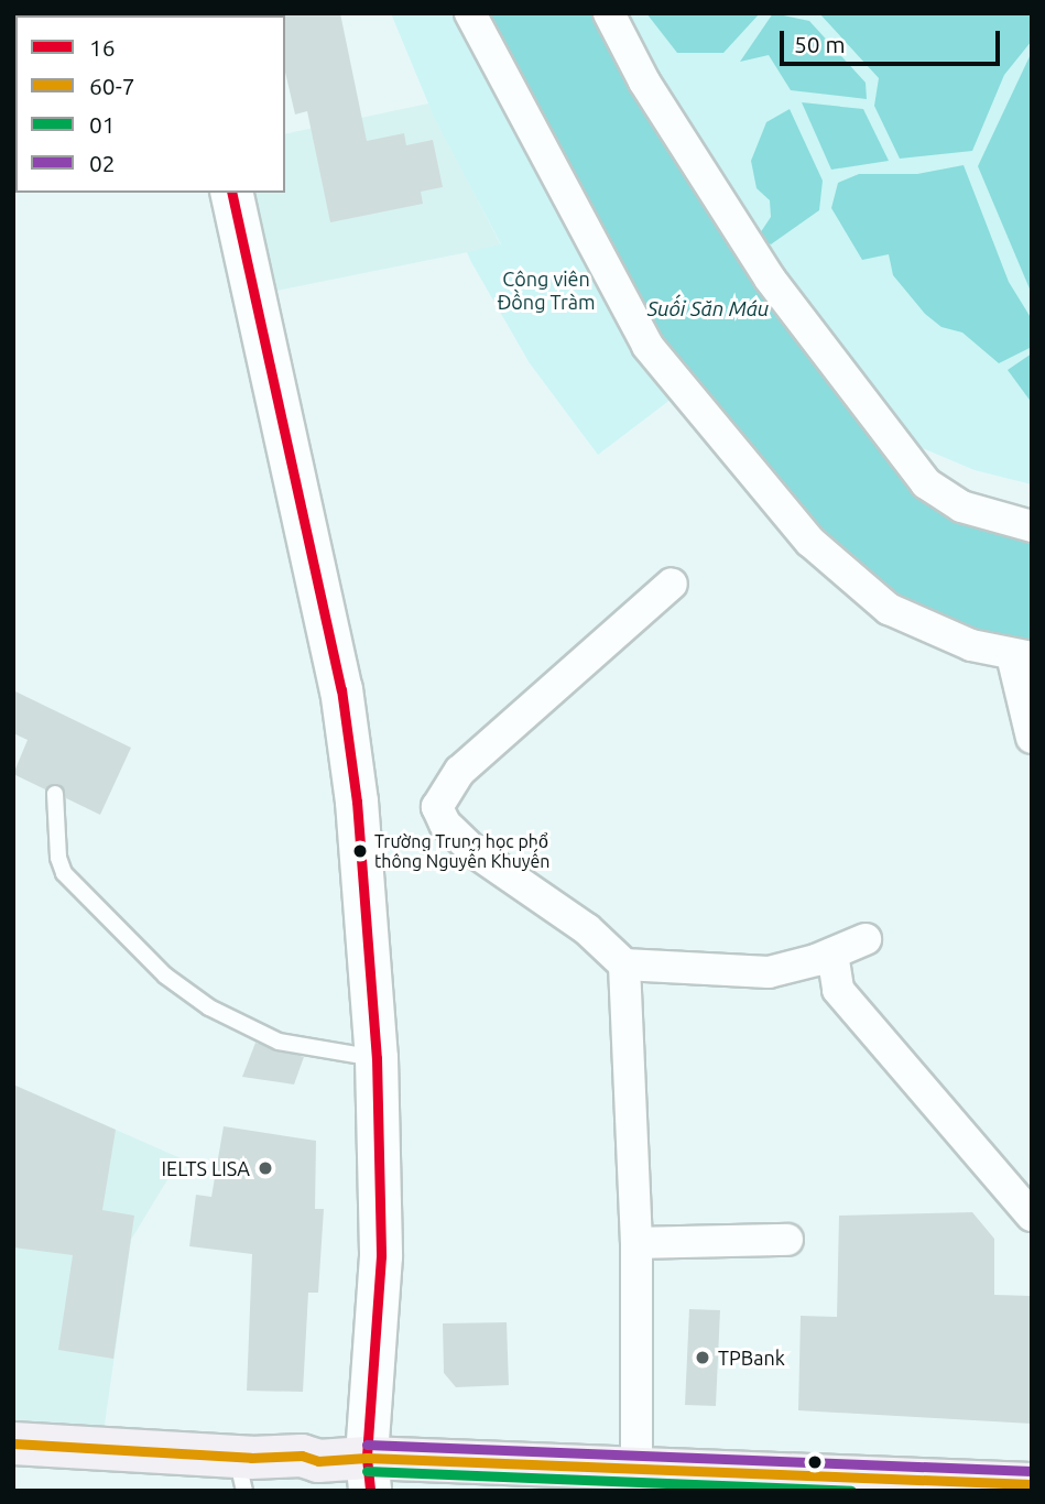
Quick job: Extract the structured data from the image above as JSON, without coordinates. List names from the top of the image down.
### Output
{
  "water": ["Suối Săn Máu"],
  "parks": ["Công viên Đồng Tràm"],
  "places": ["Trường Trung học phổ thông Nguyễn Khuyến", "IELTS LISA", "TPBank"],
  "lines": [
    "transit line 16",
    "transit line 60-7",
    "transit line 02",
    "transit line 01"
  ],
  "legend": [
    "16",
    "60-7",
    "01",
    "02"
  ],
  "scale_bar": "50 m"
}
